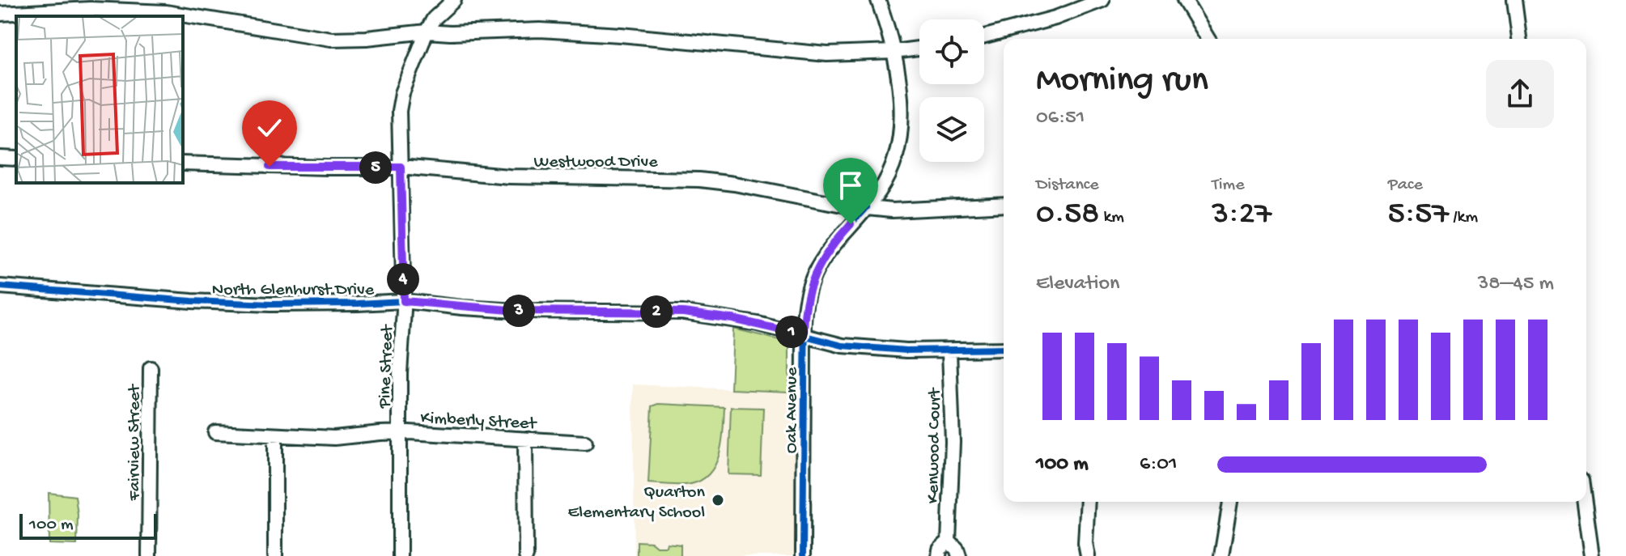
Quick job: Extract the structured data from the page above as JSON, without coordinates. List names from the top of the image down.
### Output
{
  "streets": {
    "street": [
      "Westwood Drive",
      "North Glenhurst Drive",
      "Pine Street",
      "Oak Avenue",
      "Kimberly Street",
      "Fairview Street",
      "Kenwood Court"
    ]
  },
  "crossings": [
    ["Westwood Drive", "Pine Street"],
    ["Westwood Drive", "Oak Avenue"],
    ["North Glenhurst Drive", "Pine Street"],
    ["North Glenhurst Drive", "Oak Avenue"],
    ["North Glenhurst Drive", "Kenwood Court"],
    ["Pine Street", "Kimberly Street"]
  ],
  "places": ["Quarton Elementary School"],
  "scale_bar": "100 m",
  "page": {
    "heading": ["Morning run", "06:51"],
    "stats": [
      ["Distance", "0.58 km"],
      ["Time", "3:27"],
      ["Pace", "5:57 /km"]
    ],
    "pins": [
      "5",
      "4",
      "3",
      "2",
      "1"
    ],
    "chart": ["Elevation", "38–45 m"],
    "list": [
      {
        "name": "100 m",
        "note": "6:01"
      }
    ],
    "scale": "100 m"
  }
}
